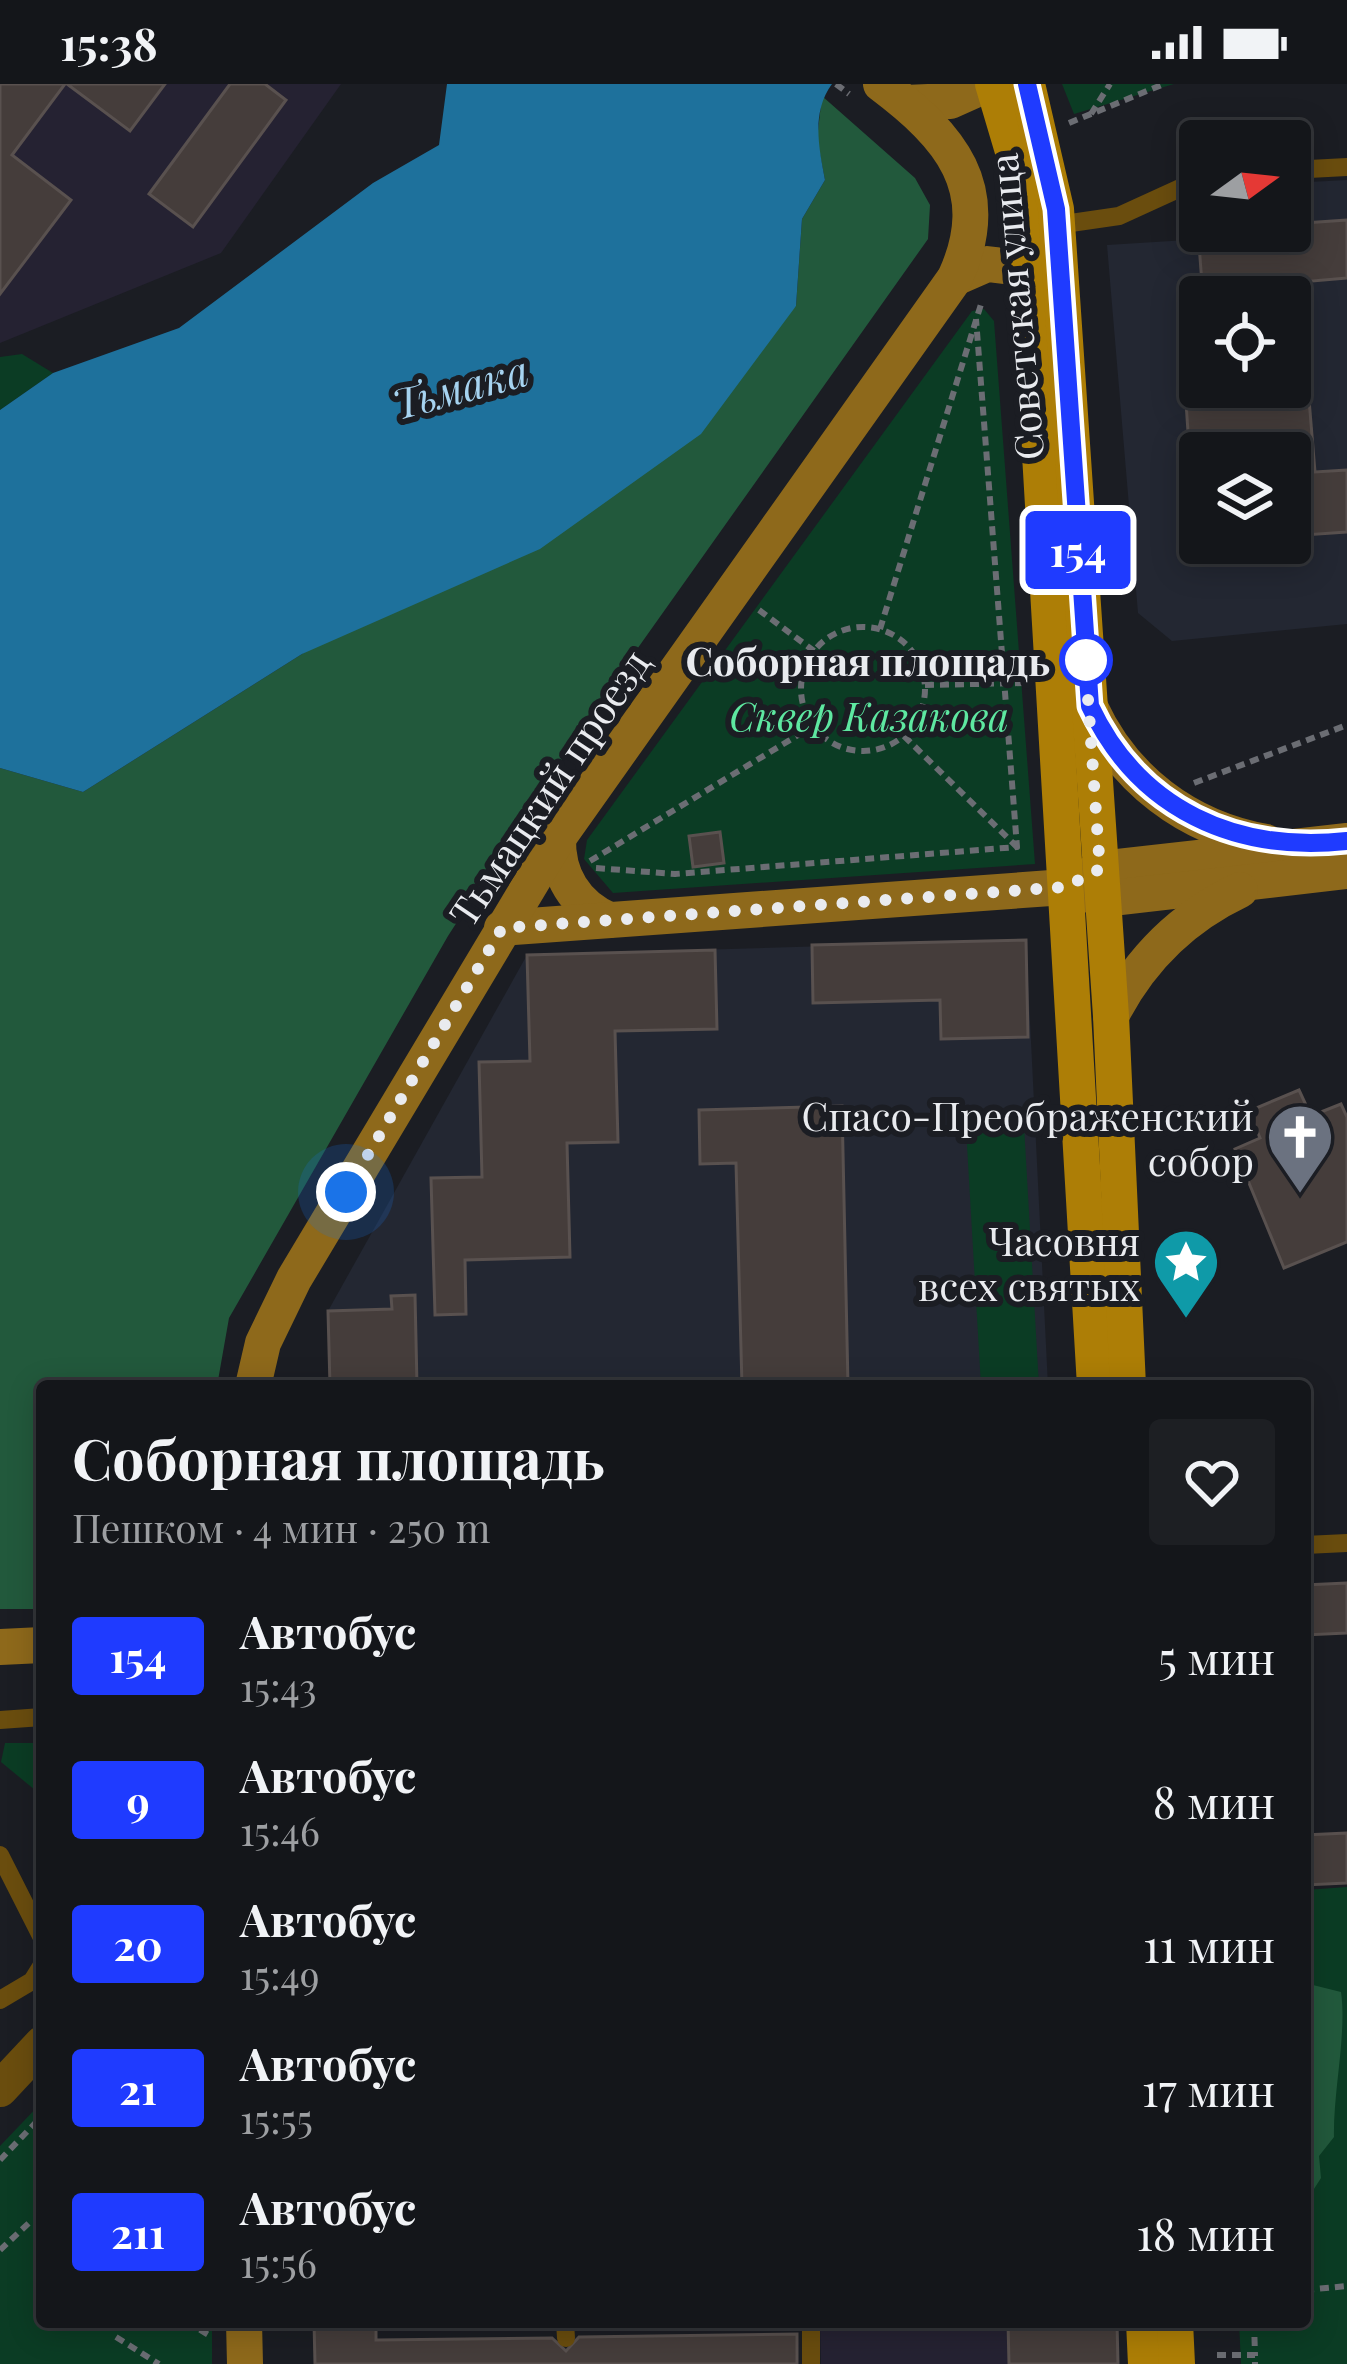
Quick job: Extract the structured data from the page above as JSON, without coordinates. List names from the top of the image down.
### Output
{
  "streets": {
    "main road": ["Советская улица", "Тьмацкий проезд"]
  },
  "water": ["Тьмака"],
  "parks": ["Сквер Казакова"],
  "places": {
    "other": ["Соборная площадь"],
    "church": ["Спасо-Преображенский собор"],
    "place": ["Часовня всех святых"]
  },
  "lines": ["bus line 154"],
  "north": "right",
  "page": {
    "status": "15:38",
    "on_map": "154",
    "heading": ["Соборная площадь", "Пешком · 4 мин · 250 m"],
    "list": [
      {
        "mark": "154",
        "name": "Автобус",
        "note": "15:43",
        "value": "5 мин"
      },
      {
        "mark": "9",
        "name": "Автобус",
        "note": "15:46",
        "value": "8 мин"
      },
      {
        "mark": "20",
        "name": "Автобус",
        "note": "15:49",
        "value": "11 мин"
      },
      {
        "mark": "21",
        "name": "Автобус",
        "note": "15:55",
        "value": "17 мин"
      },
      {
        "mark": "211",
        "name": "Автобус",
        "note": "15:56",
        "value": "18 мин"
      }
    ]
  }
}
